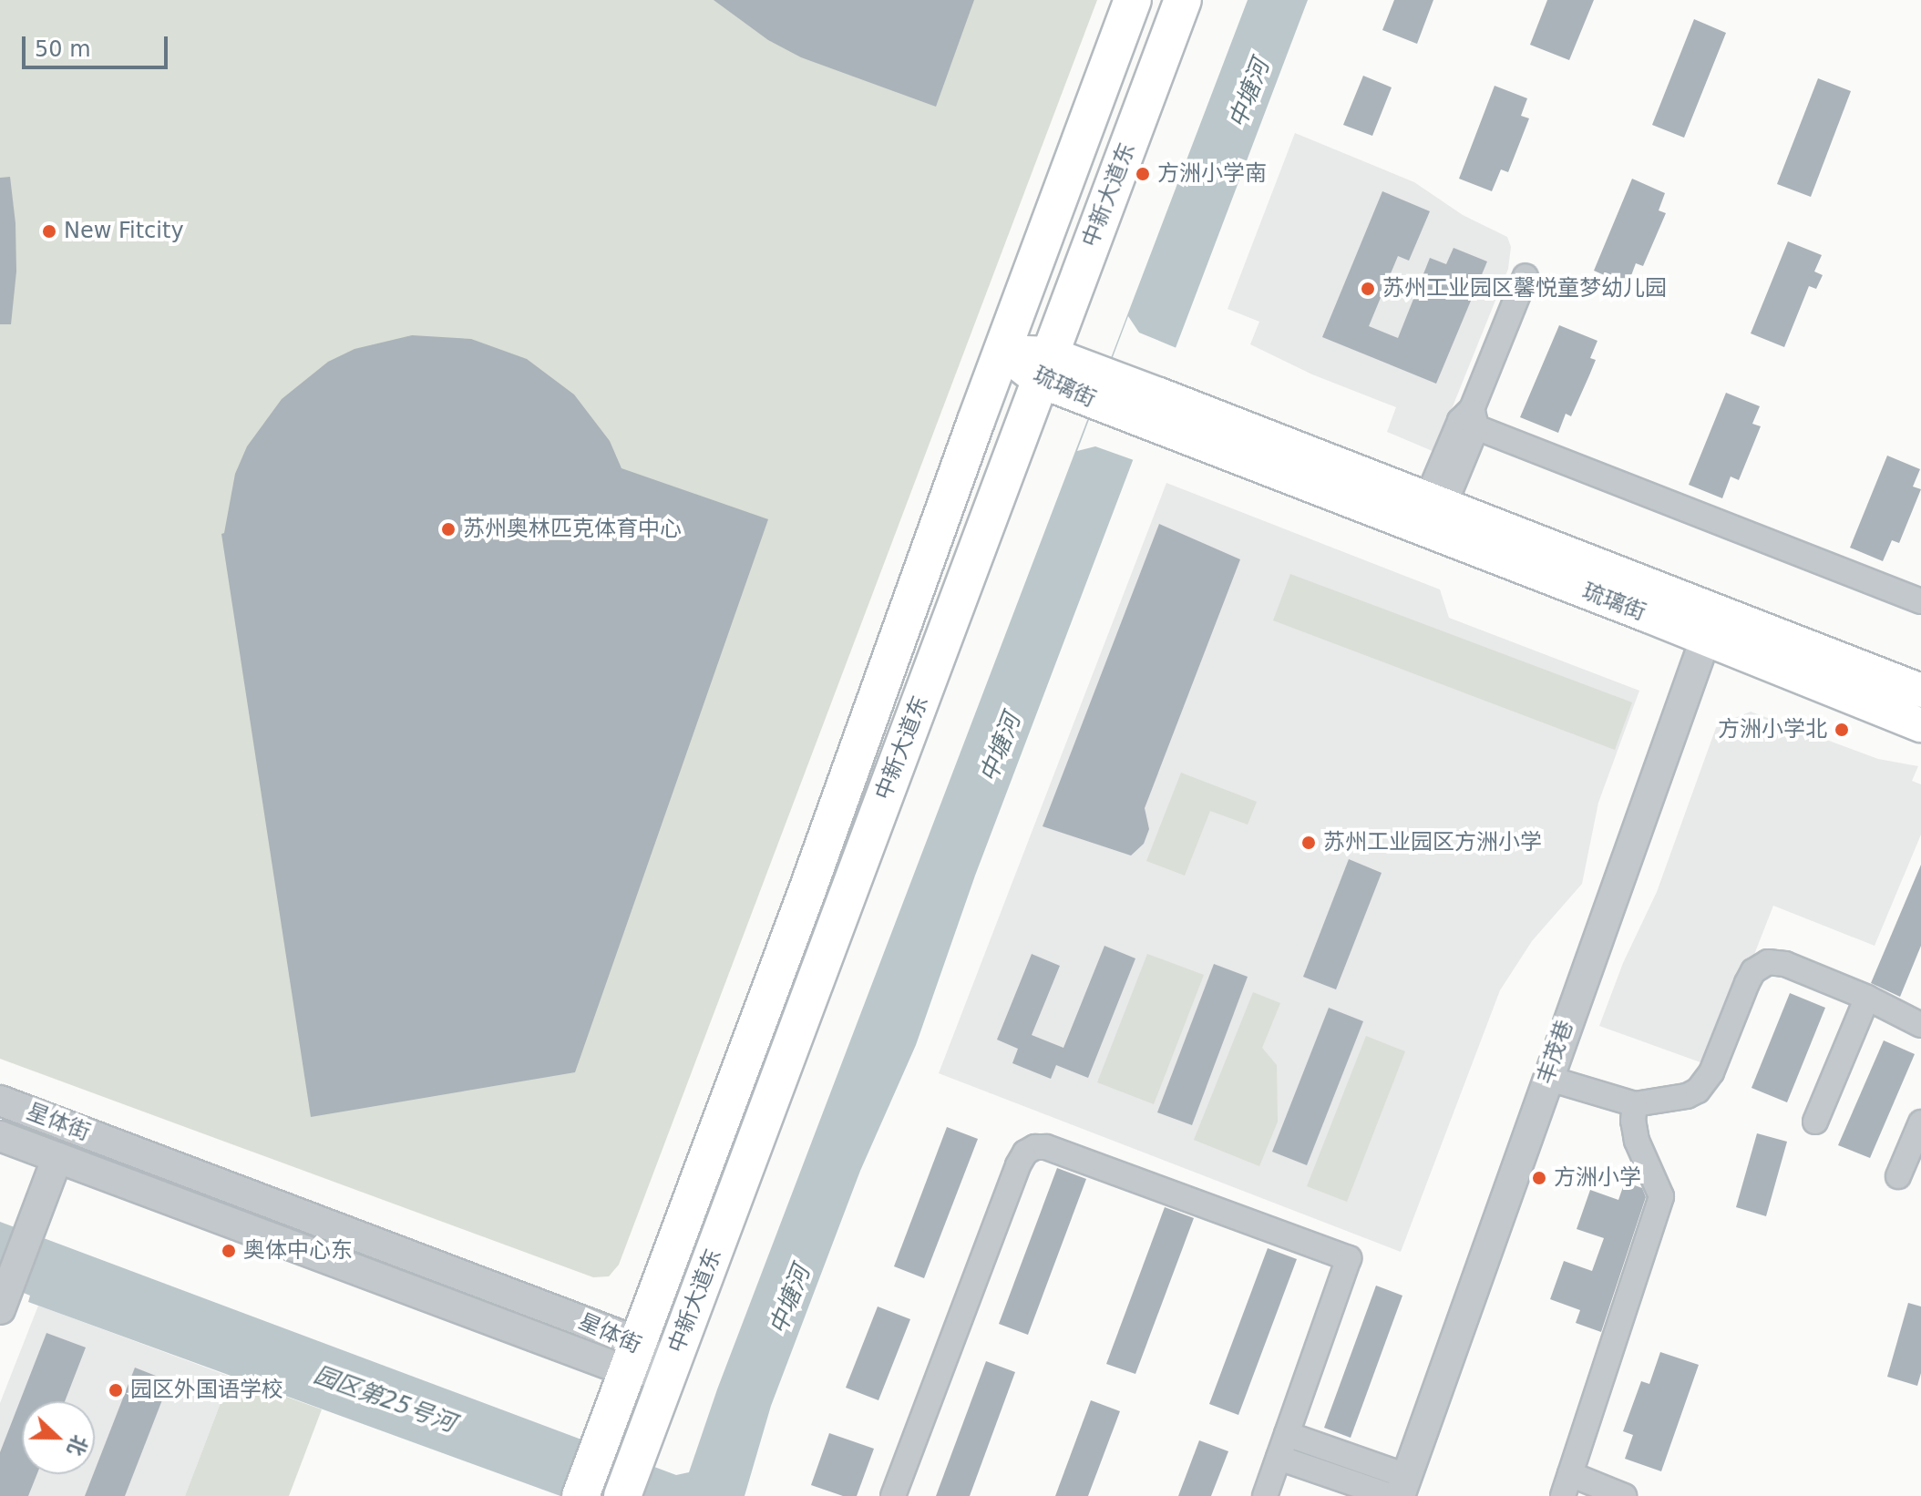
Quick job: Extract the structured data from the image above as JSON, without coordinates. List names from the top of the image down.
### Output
{
  "streets": {
    "main road": ["中新大道东", "琉璃街"],
    "street": ["丰茂巷", "星体街"]
  },
  "crossings": [
    ["中新大道东", "琉璃街"],
    ["中新大道东", "星体街"],
    ["琉璃街", "丰茂巷"]
  ],
  "water": ["中塘河", "园区第25号河"],
  "places": [
    "方洲小学南",
    "New Fitcity",
    "苏州工业园区馨悦童梦幼儿园",
    "苏州奥林匹克体育中心",
    "方洲小学北",
    "苏州工业园区方洲小学",
    "方洲小学",
    "奥体中心东",
    "园区外国语学校"
  ],
  "scale_bar": "50 m",
  "north": "right"
}
